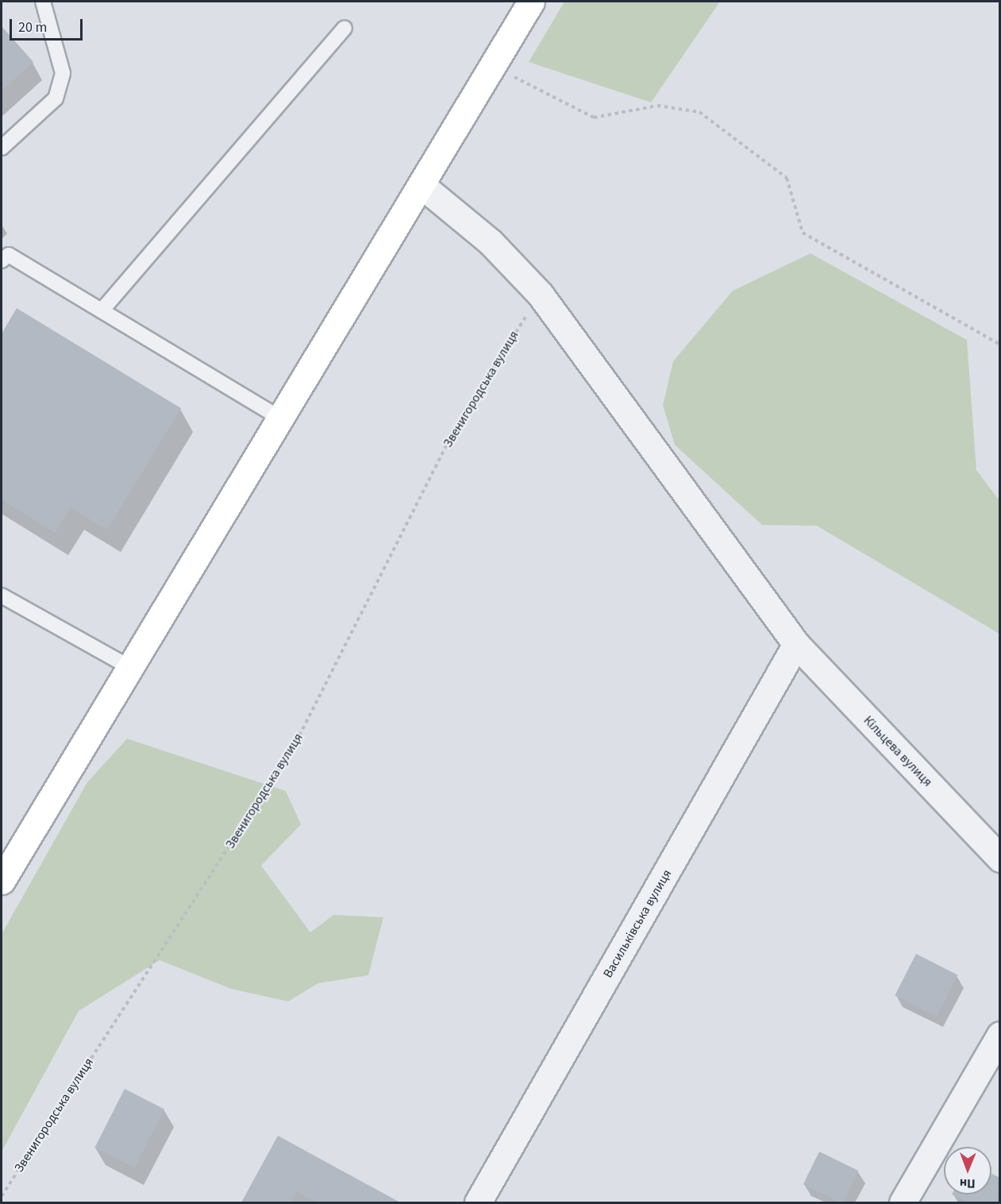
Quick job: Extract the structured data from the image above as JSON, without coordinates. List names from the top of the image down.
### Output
{
  "streets": {
    "street": ["Кільцева вулиця", "Васильківська вулиця"],
    "path": ["Звенигородська вулиця"]
  },
  "crossings": [
    ["Звенигородська вулиця", "Кільцева вулиця"],
    ["Кільцева вулиця", "Васильківська вулиця"]
  ],
  "scale_bar": "20 m",
  "north": "bottom"
}
